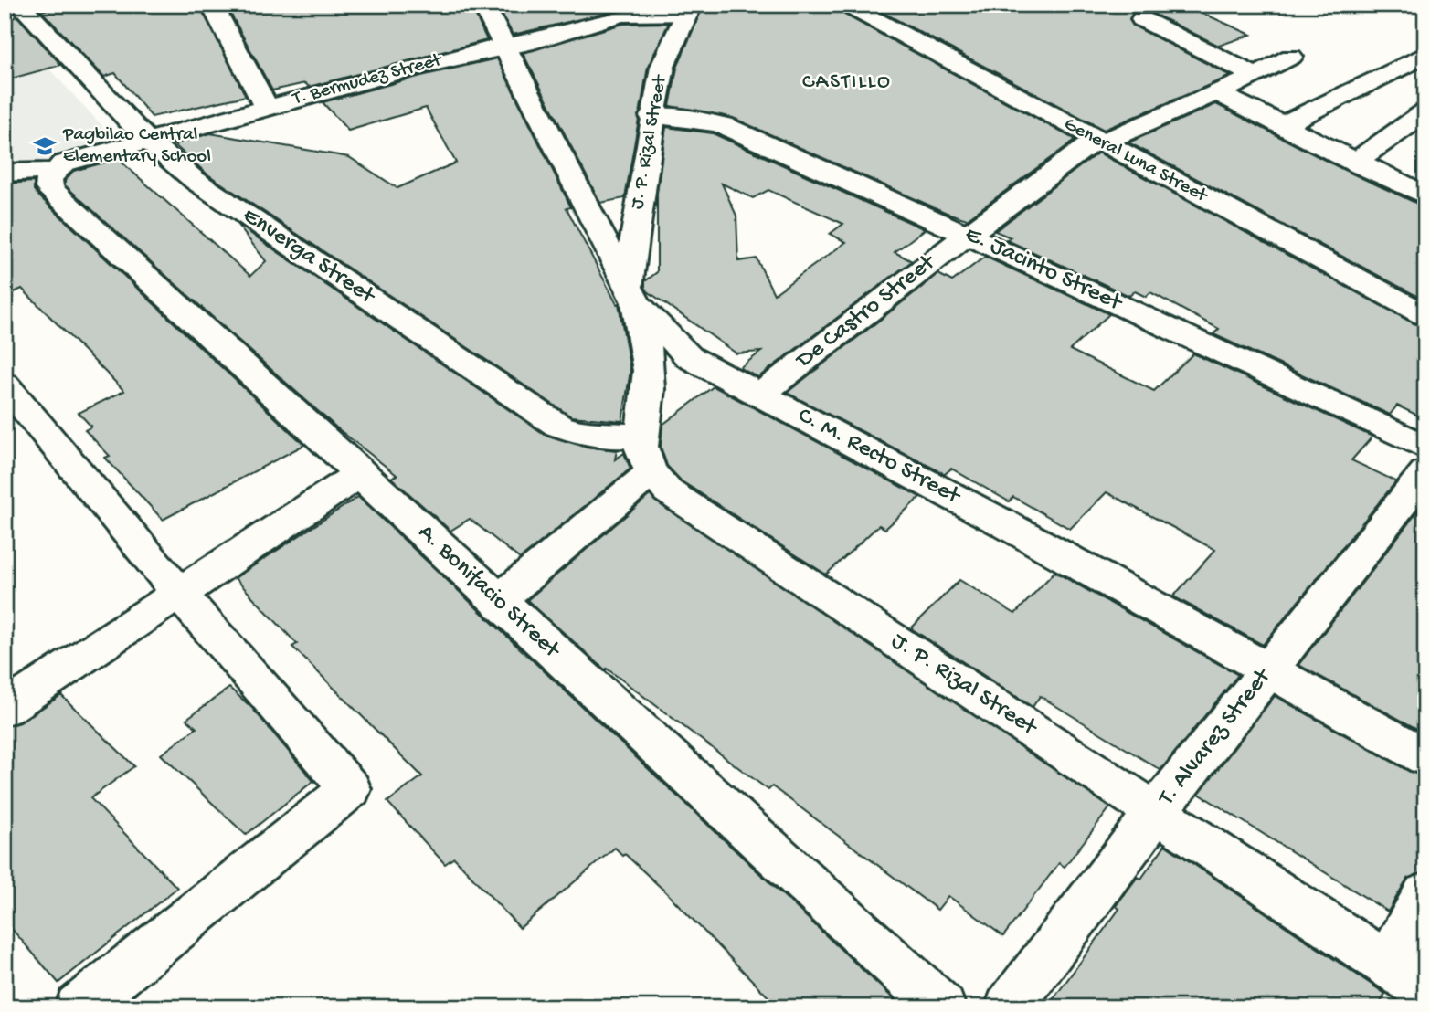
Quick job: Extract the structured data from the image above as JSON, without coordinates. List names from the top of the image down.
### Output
{
  "streets": {
    "street": [
      "T. Bermudez Street",
      "J. P. Rizal Street",
      "General Luna Street",
      "Enverga Street",
      "E. Jacinto Street",
      "De Castro Street",
      "C. M. Recto Street",
      "A. Bonifacio Street",
      "T. Alvarez Street"
    ]
  },
  "crossings": [
    ["T. Bermudez Street", "J. P. Rizal Street"],
    ["T. Bermudez Street", "Enverga Street"],
    ["T. Bermudez Street", "C. M. Recto Street"],
    ["T. Bermudez Street", "A. Bonifacio Street"],
    ["J. P. Rizal Street", "Enverga Street"],
    ["J. P. Rizal Street", "E. Jacinto Street"],
    ["J. P. Rizal Street", "C. M. Recto Street"],
    ["J. P. Rizal Street", "T. Alvarez Street"],
    ["General Luna Street", "De Castro Street"],
    ["E. Jacinto Street", "De Castro Street"],
    ["De Castro Street", "C. M. Recto Street"],
    ["C. M. Recto Street", "T. Alvarez Street"]
  ],
  "districts": ["CASTILLO"],
  "places": {
    "school or university": ["Pagbilao Central Elementary School"]
  }
}
